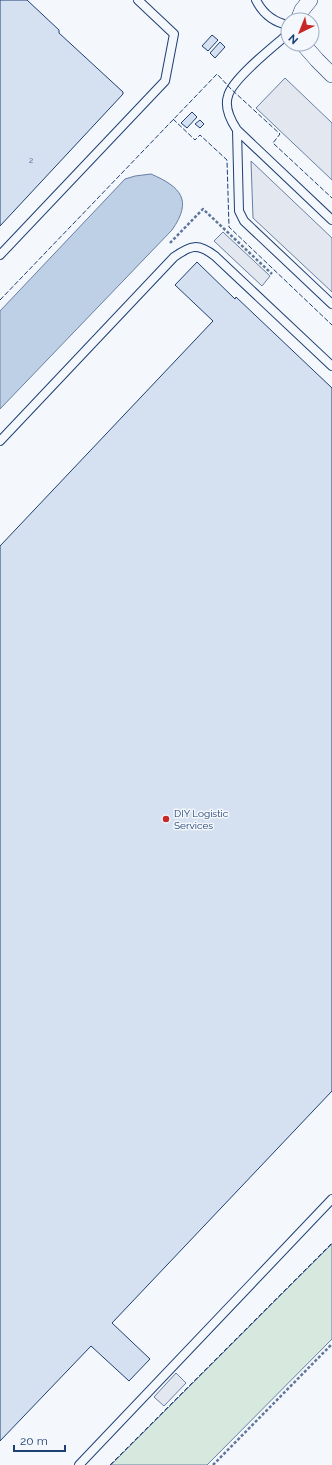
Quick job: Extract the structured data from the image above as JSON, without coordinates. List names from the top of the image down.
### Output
{
  "places": ["DIY Logistic Services"],
  "house_numbers": ["2"],
  "scale_bar": "20 m",
  "north": "bottom left"
}
